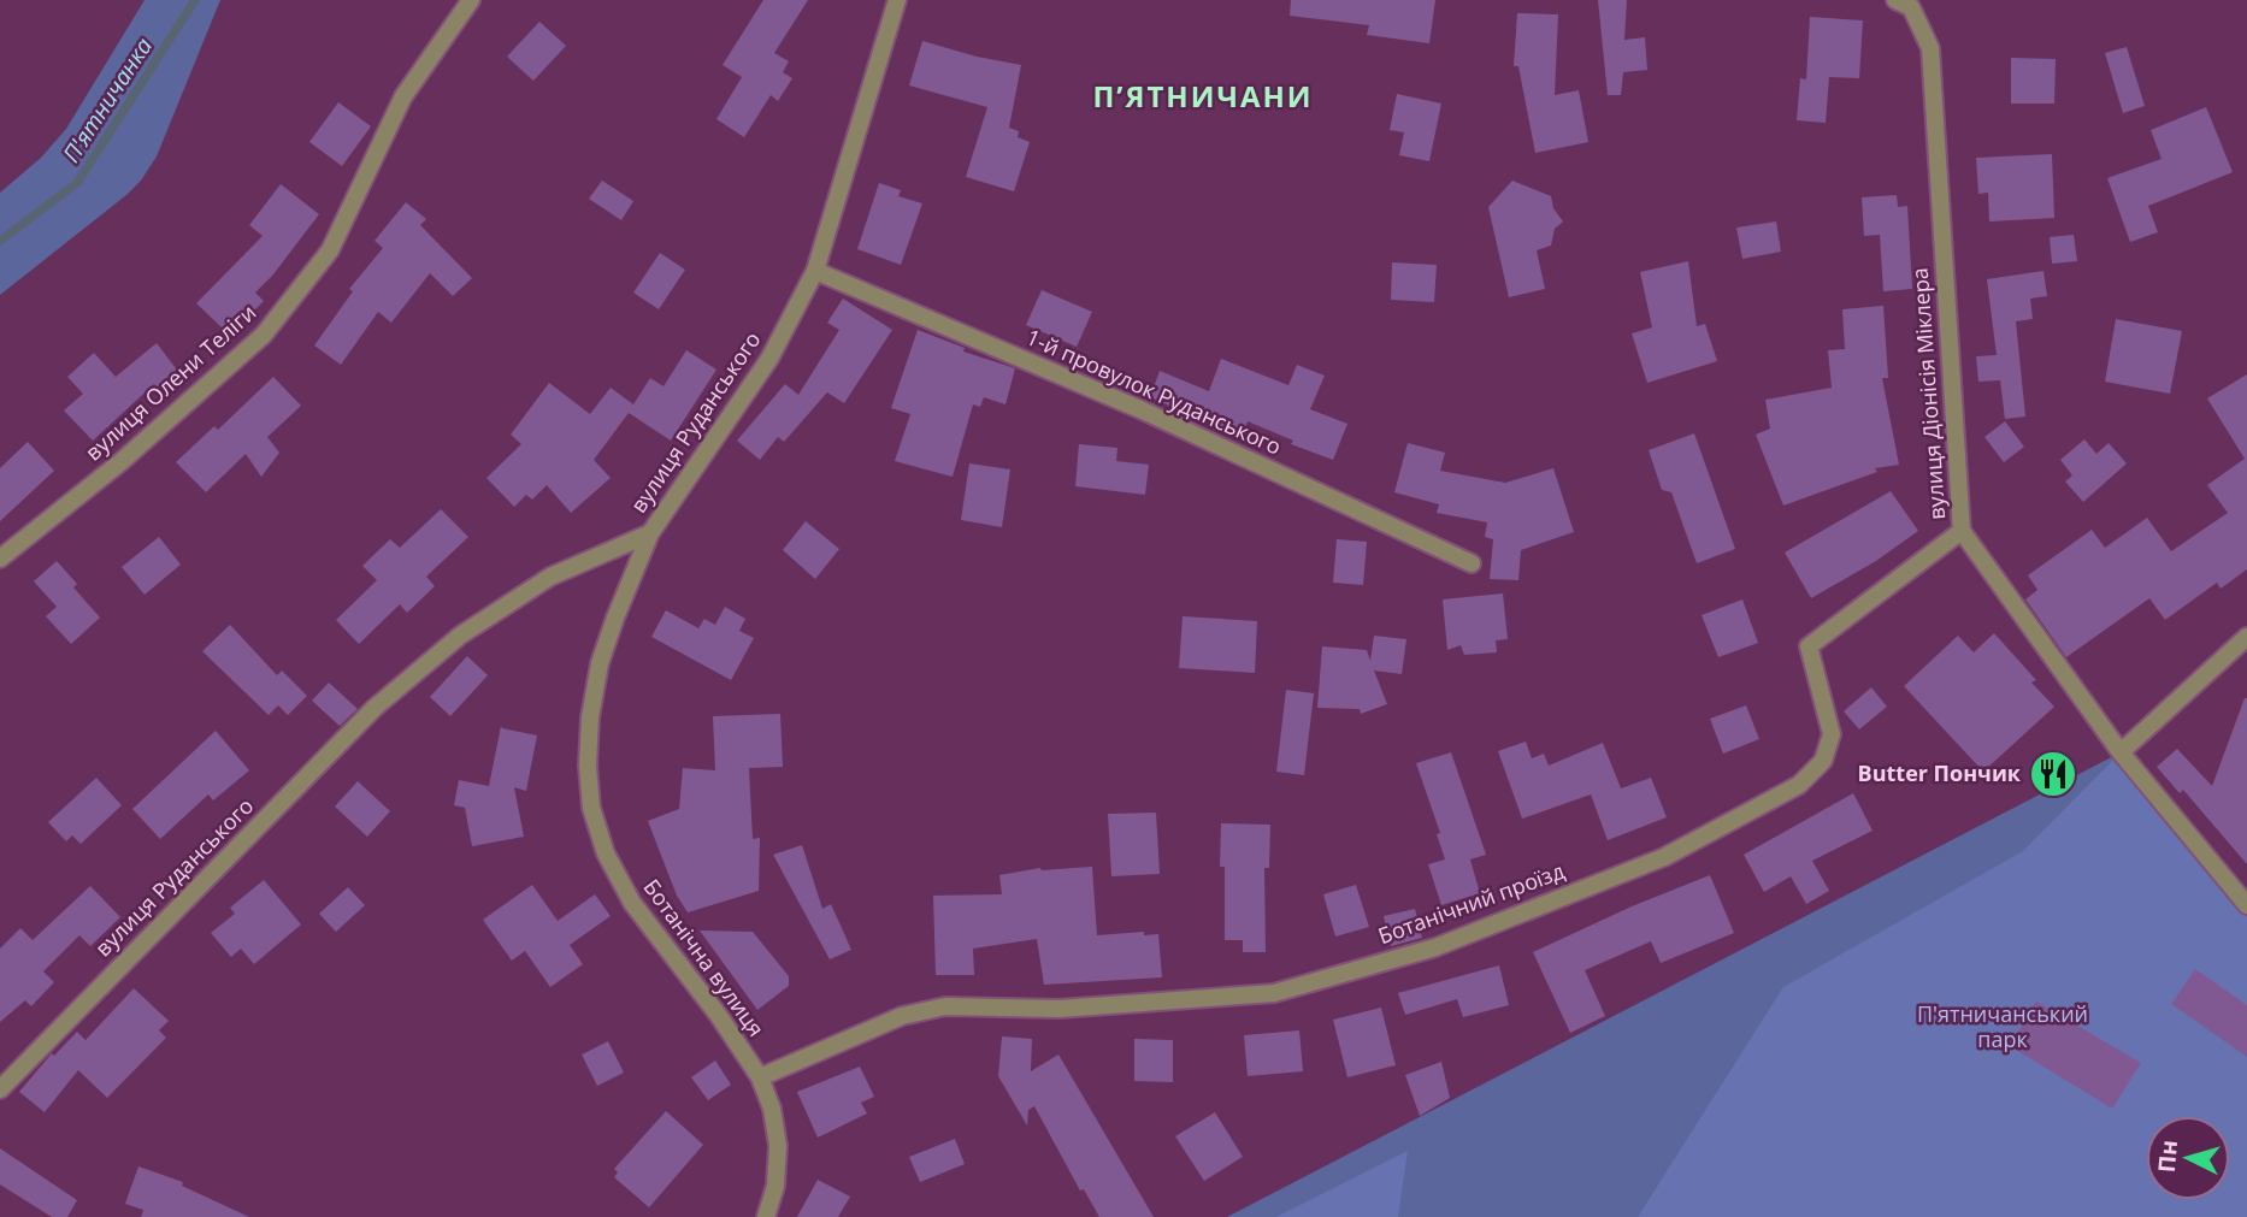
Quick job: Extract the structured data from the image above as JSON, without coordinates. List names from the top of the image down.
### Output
{
  "streets": {
    "street": [
      "вулиця Олени Теліги",
      "1-й провулок Руданського",
      "вулиця Діонісія Міклера",
      "вулиця Руданського",
      "Ботанічний проїзд",
      "Ботанічна вулиця"
    ]
  },
  "crossings": [
    ["1-й провулок Руданського", "вулиця Руданського"],
    ["вулиця Діонісія Міклера", "Ботанічний проїзд"],
    ["вулиця Руданського", "Ботанічна вулиця"],
    ["Ботанічний проїзд", "Ботанічна вулиця"]
  ],
  "districts": ["П’ЯТНИЧАНИ"],
  "water": ["П'ятничанка"],
  "parks": ["П'ятничанський парк"],
  "places": {
    "restaurant": ["Butter Пончик"]
  },
  "north": "left"
}
